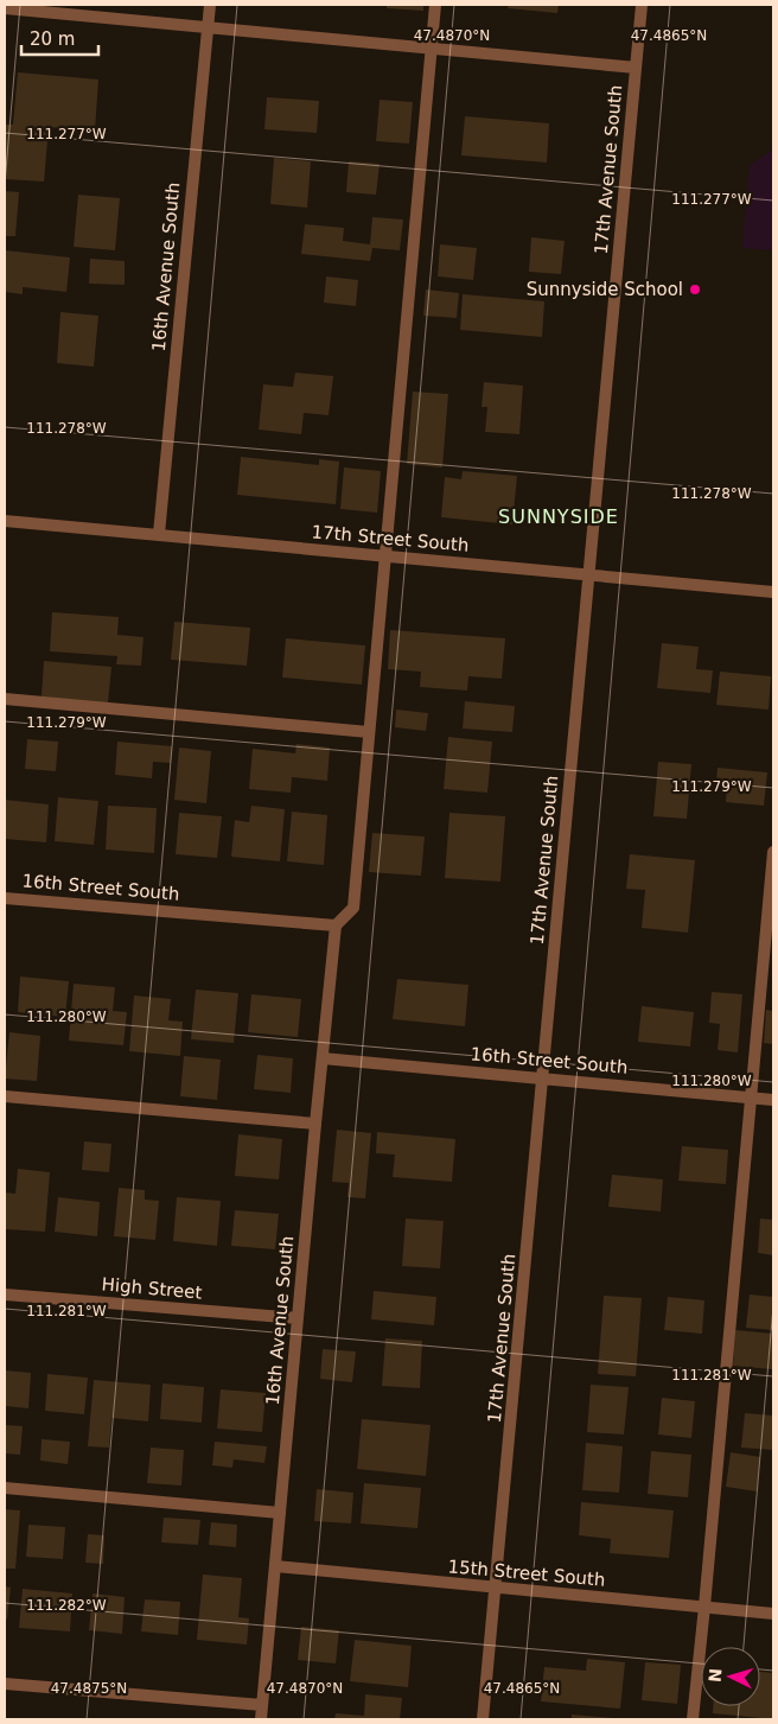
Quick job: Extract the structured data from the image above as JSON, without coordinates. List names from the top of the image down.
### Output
{
  "streets": {
    "street": [
      "17th Avenue South",
      "16th Avenue South",
      "17th Street South",
      "16th Street South",
      "High Street",
      "15th Street South"
    ]
  },
  "crossings": [
    ["17th Avenue South", "17th Street South"],
    ["17th Avenue South", "16th Street South"],
    ["17th Avenue South", "15th Street South"],
    ["16th Avenue South", "17th Street South"],
    ["16th Avenue South", "16th Street South"],
    ["16th Avenue South", "High Street"],
    ["16th Avenue South", "15th Street South"]
  ],
  "districts": ["SUNNYSIDE"],
  "places": ["Sunnyside School"],
  "scale_bar": "20 m",
  "north": "left",
  "coordinates": [
    "47.4870°N",
    "47.4865°N",
    "111.277°W",
    "111.278°W",
    "111.279°W",
    "111.280°W",
    "111.281°W",
    "111.282°W",
    "47.4875°N"
  ]
}
